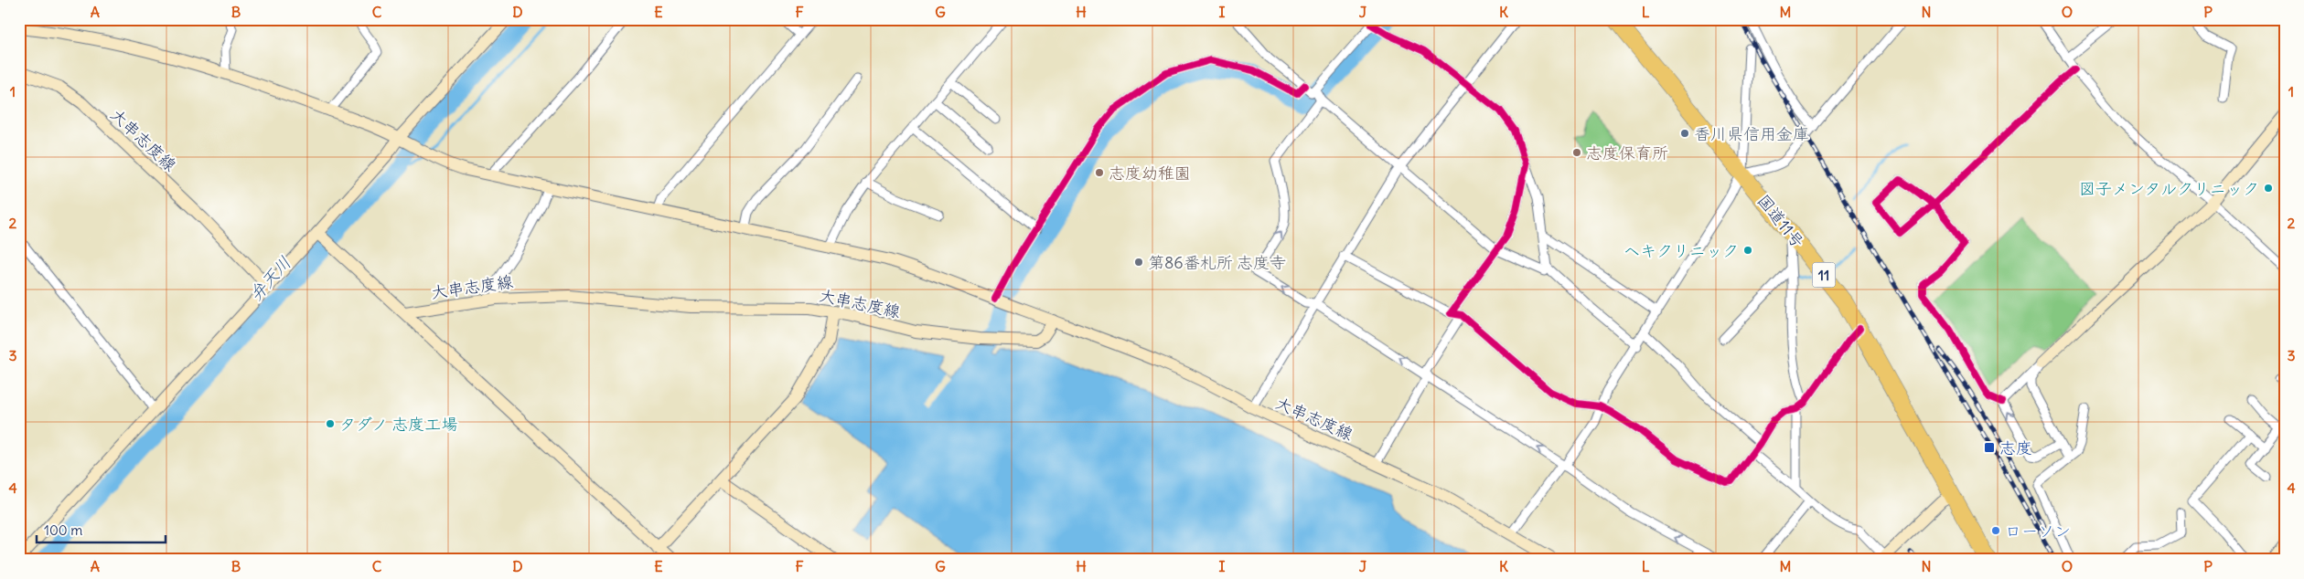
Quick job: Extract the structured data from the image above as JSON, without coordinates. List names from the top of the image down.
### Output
{
  "streets": {
    "highway": ["国道11号", "11"],
    "main road": ["大串志度線"]
  },
  "water": ["弁天川"],
  "places": {
    "other": [
      "香川県信用金庫",
      "志度保育所",
      "志度幼稚園",
      "図子メンタルクリニック",
      "ヘキクリニック",
      "第86番札所 志度寺",
      "タダノ 志度工場",
      "ローソン"
    ],
    "transit": ["志度"]
  },
  "scale_bar": "100 m",
  "grid": {
    "columns": [
      "A",
      "B",
      "C",
      "D",
      "E",
      "F",
      "G",
      "H",
      "I",
      "J",
      "K",
      "L",
      "M",
      "N",
      "O",
      "P"
    ],
    "rows": [
      "1",
      "2",
      "3",
      "4"
    ]
  }
}
